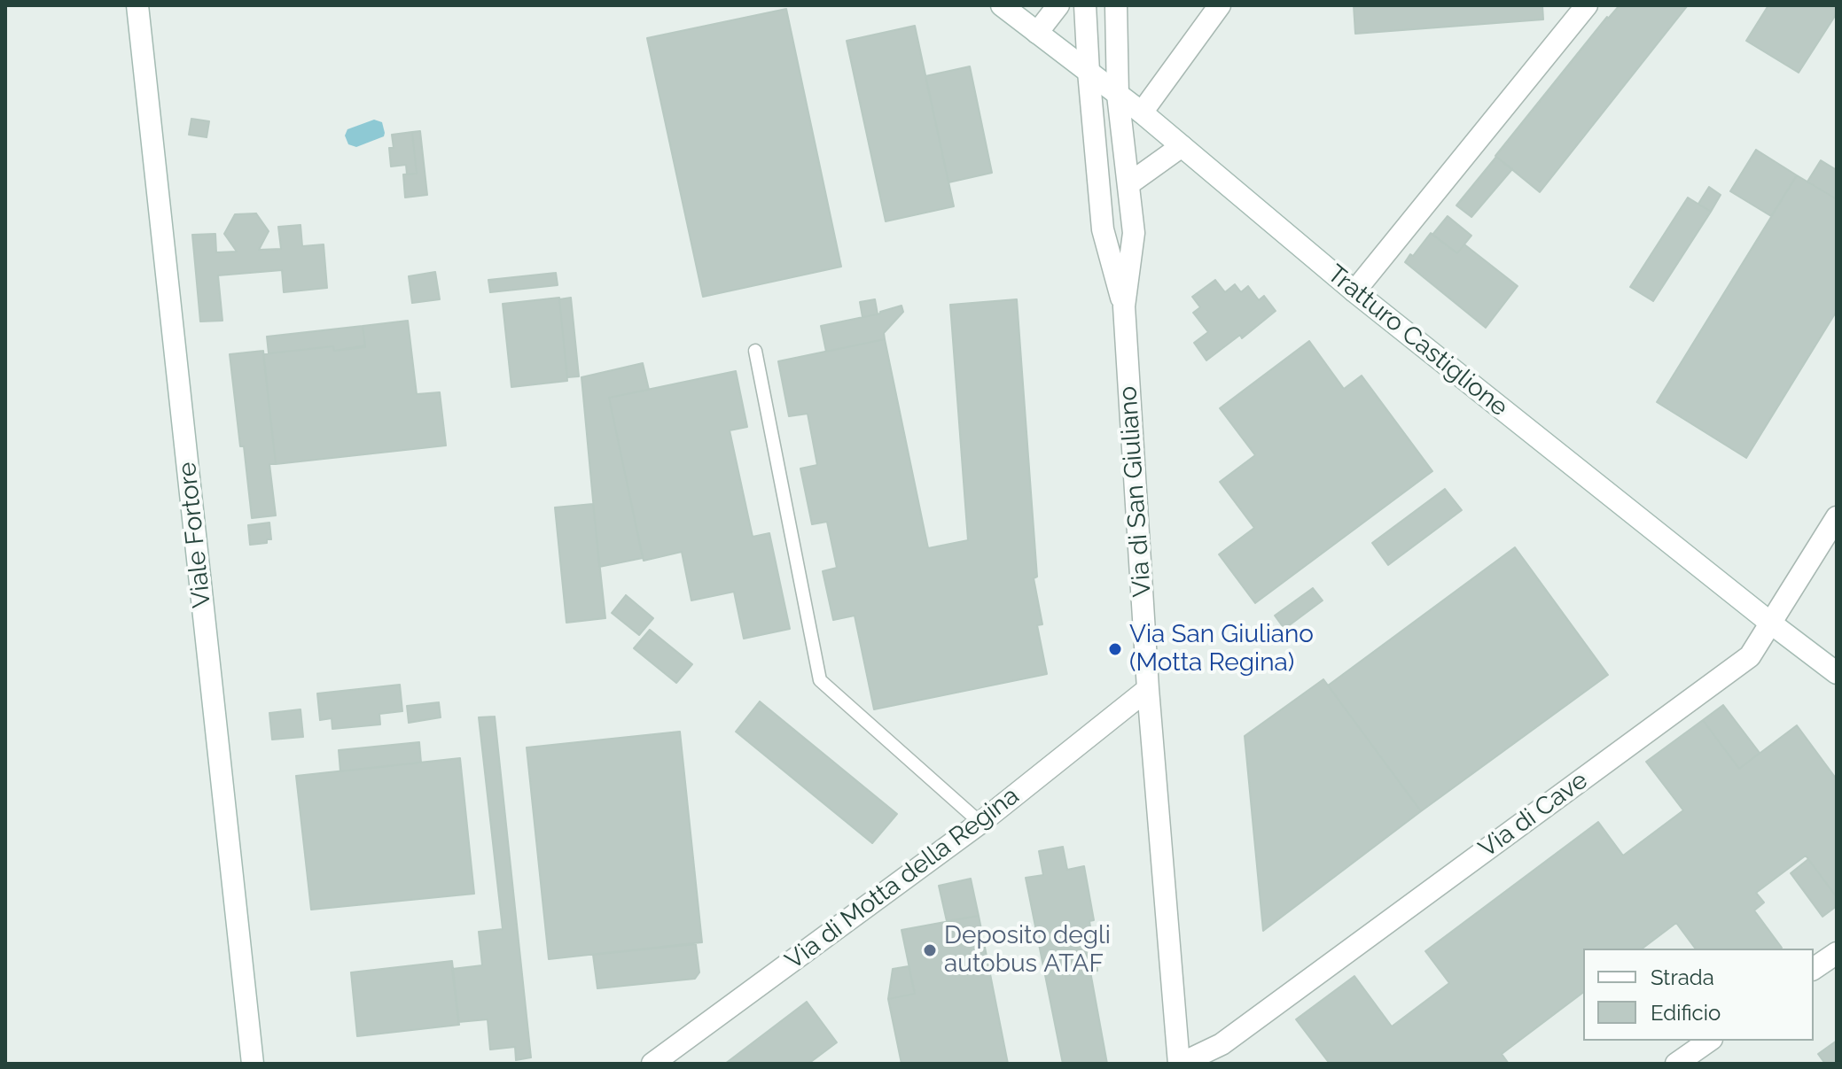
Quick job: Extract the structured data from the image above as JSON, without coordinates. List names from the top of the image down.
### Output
{
  "streets": {
    "street": [
      "Tratturo Castiglione",
      "Via di San Giuliano",
      "Viale Fortore",
      "Via di Cave",
      "Via di Motta della Regina"
    ]
  },
  "crossings": [
    ["Tratturo Castiglione", "Via di San Giuliano"],
    ["Tratturo Castiglione", "Via di Cave"],
    ["Via di San Giuliano", "Via di Cave"],
    ["Via di San Giuliano", "Via di Motta della Regina"]
  ],
  "places": ["Via San Giuliano (Motta Regina)", "Deposito degli autobus ATAF"],
  "legend": ["Strada", "Edificio"]
}
